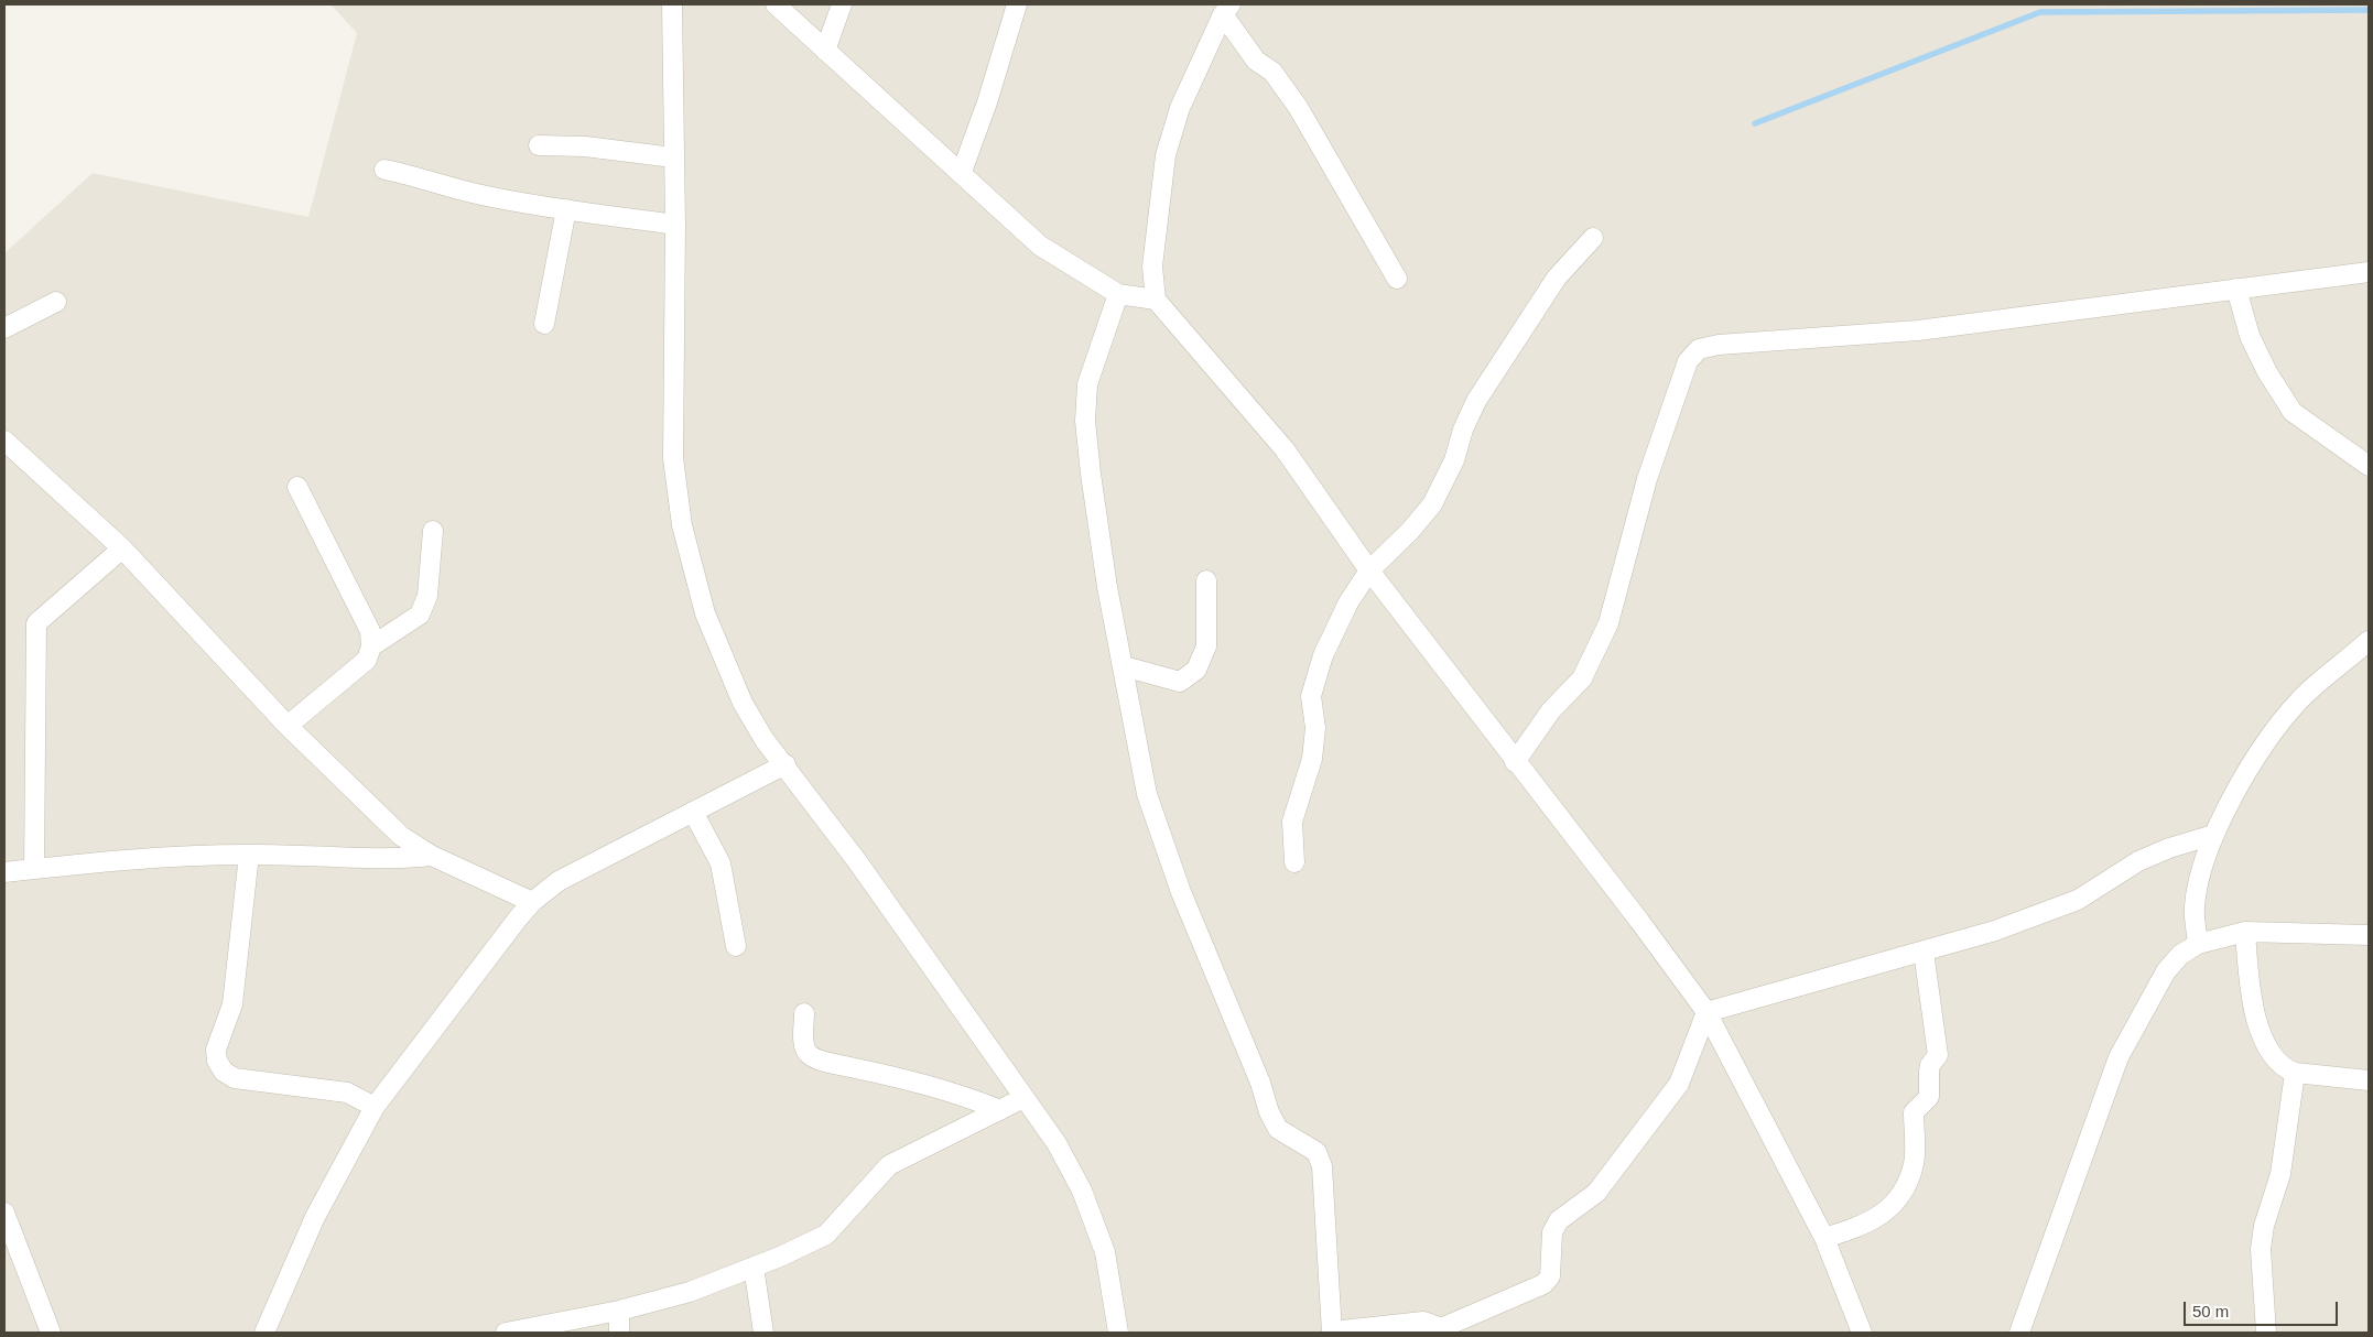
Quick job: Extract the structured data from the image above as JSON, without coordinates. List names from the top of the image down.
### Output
{
  "scale_bar": "50 m"
}
